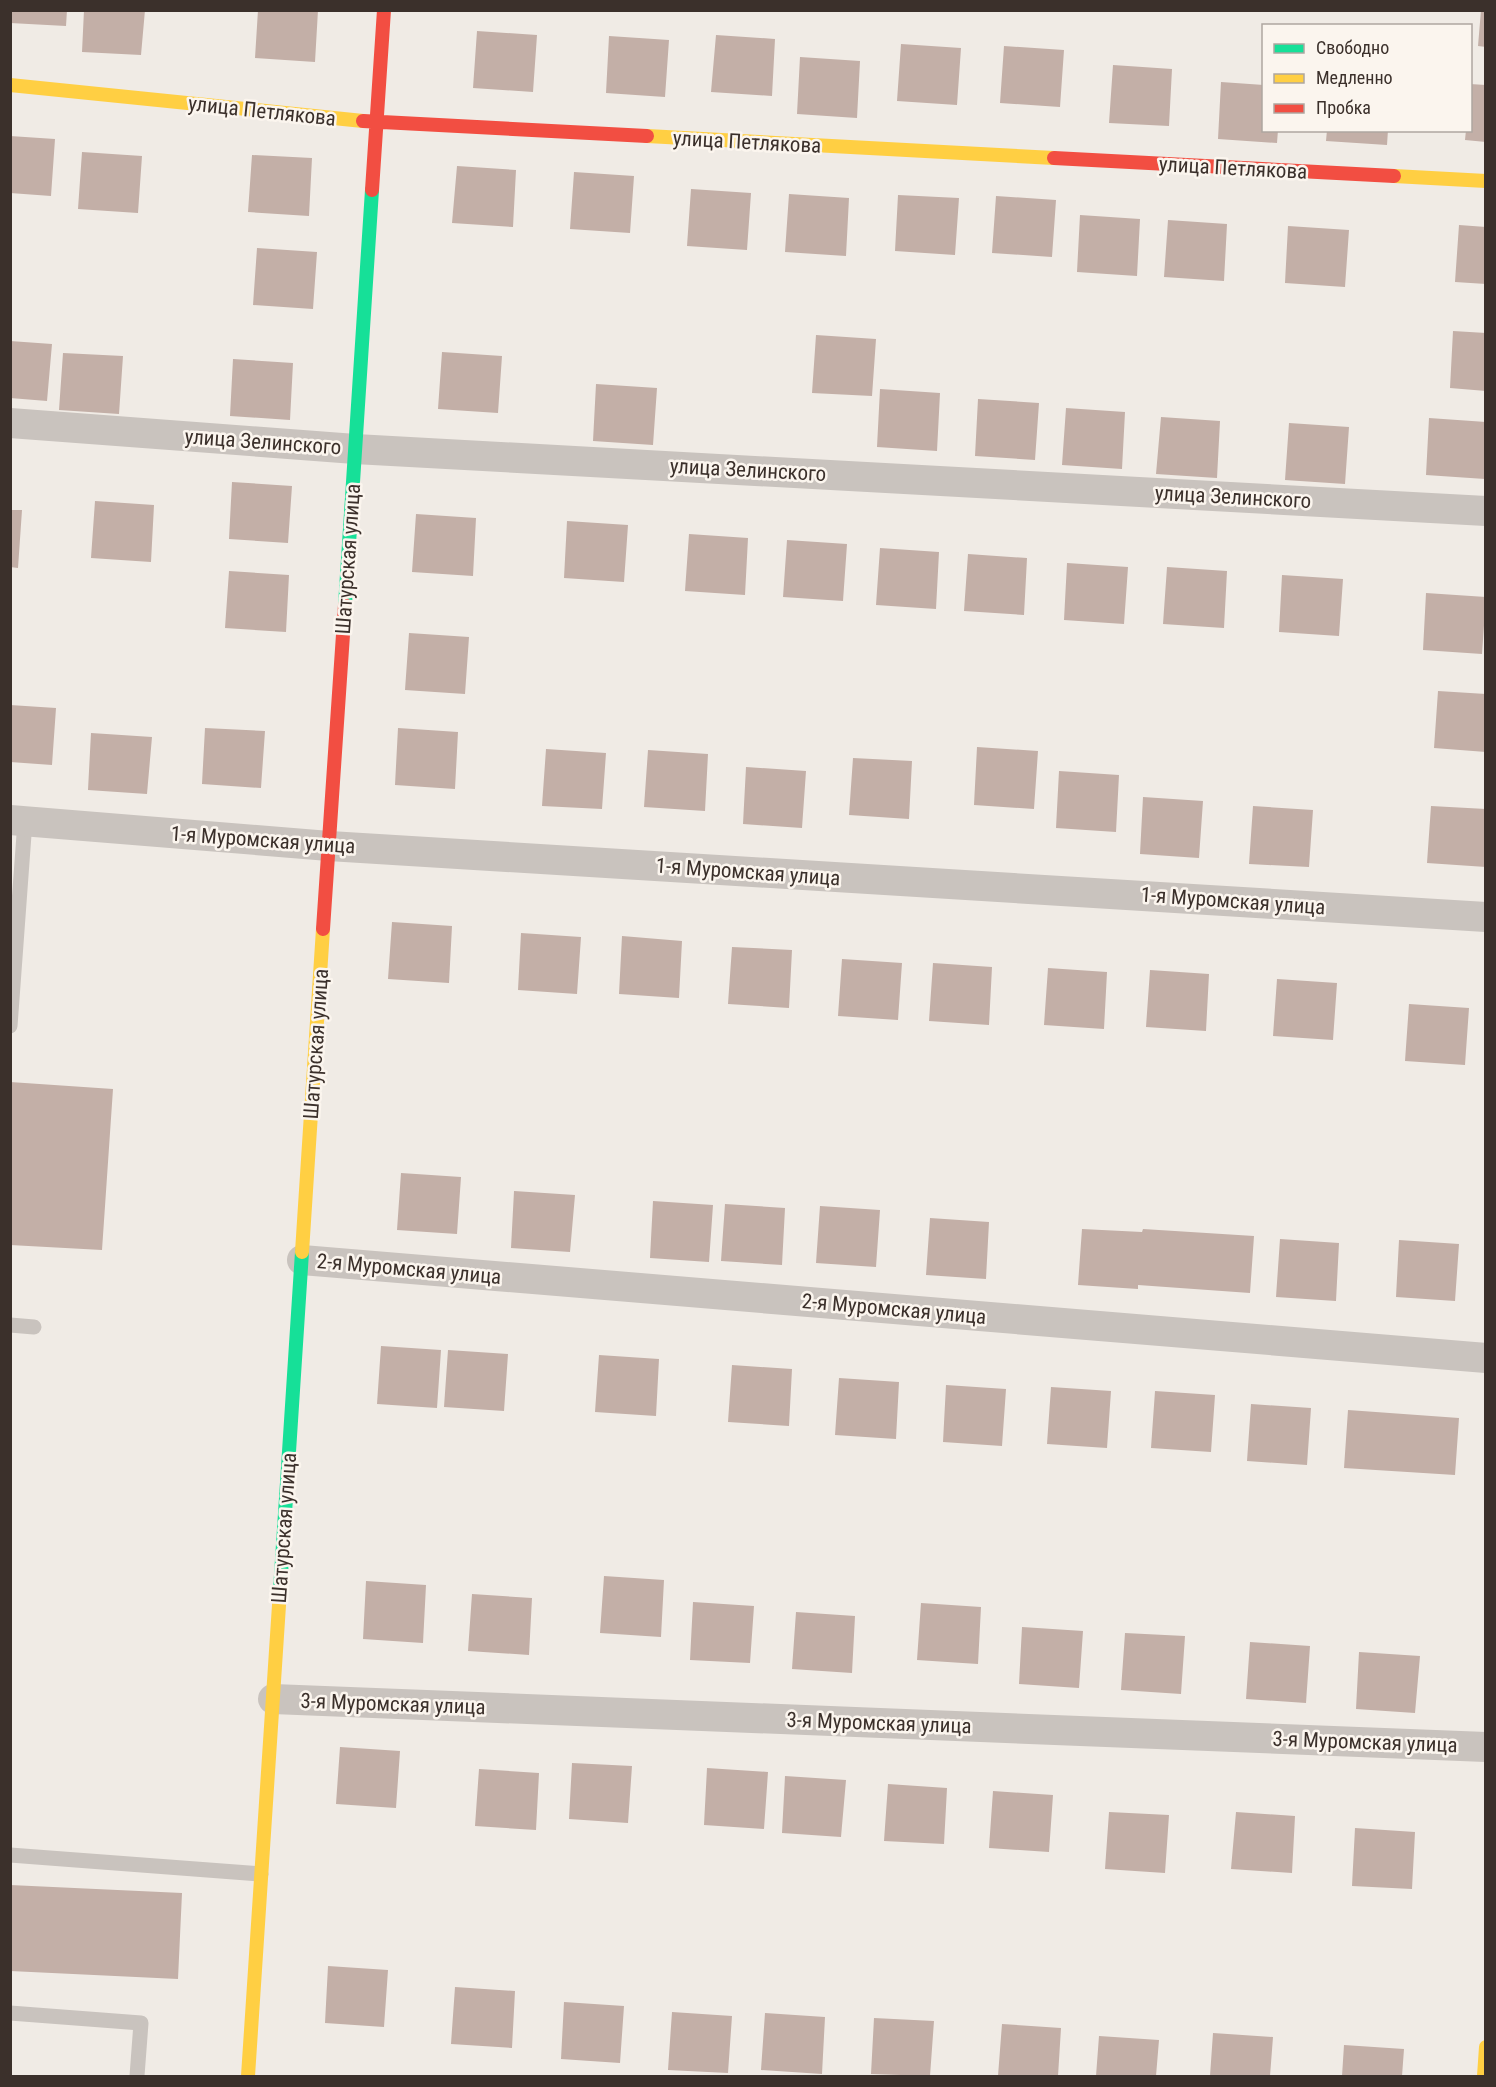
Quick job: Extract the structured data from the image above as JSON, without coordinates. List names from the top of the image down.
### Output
{
  "streets": {
    "street": [
      "улица Петлякова",
      "улица Зелинского",
      "Шатурская улица",
      "1-я Муромская улица",
      "2-я Муромская улица",
      "3-я Муромская улица"
    ]
  },
  "crossings": [
    ["улица Петлякова", "Шатурская улица"],
    ["улица Зелинского", "Шатурская улица"],
    ["Шатурская улица", "1-я Муромская улица"],
    ["Шатурская улица", "2-я Муромская улица"],
    ["Шатурская улица", "3-я Муромская улица"]
  ],
  "legend": ["Свободно", "Медленно", "Пробка"]
}
